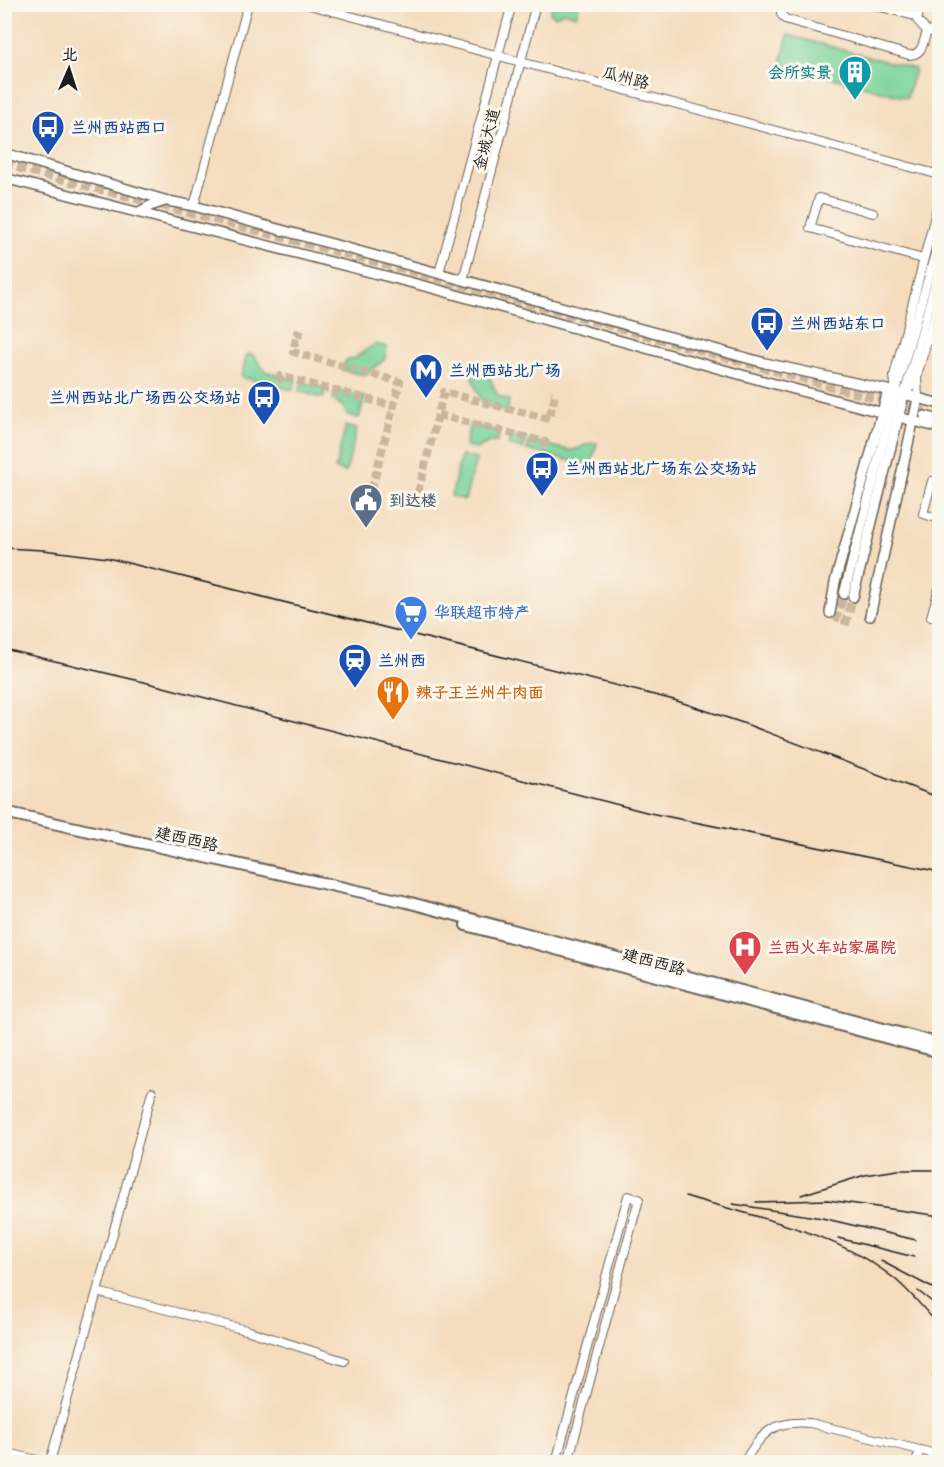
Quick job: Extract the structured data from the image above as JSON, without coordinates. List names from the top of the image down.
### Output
{
  "streets": {
    "highway": ["建西西路"],
    "street": ["瓜州路", "金城大道"]
  },
  "crossings": [
    ["瓜州路", "金城大道"]
  ],
  "places": {
    "building": ["会所实景"],
    "bus stop": [
      "兰州西站西口",
      "兰州西站东口",
      "兰州西站北广场西公交场站",
      "兰州西站北广场东公交场站"
    ],
    "metro station": ["兰州西站北广场"],
    "public building": ["到达楼"],
    "supermarket": ["华联超市特产"],
    "station": ["兰州西"],
    "restaurant": ["辣子王兰州牛肉面"],
    "hospital": ["兰西火车站家属院"]
  },
  "north": "top"
}
